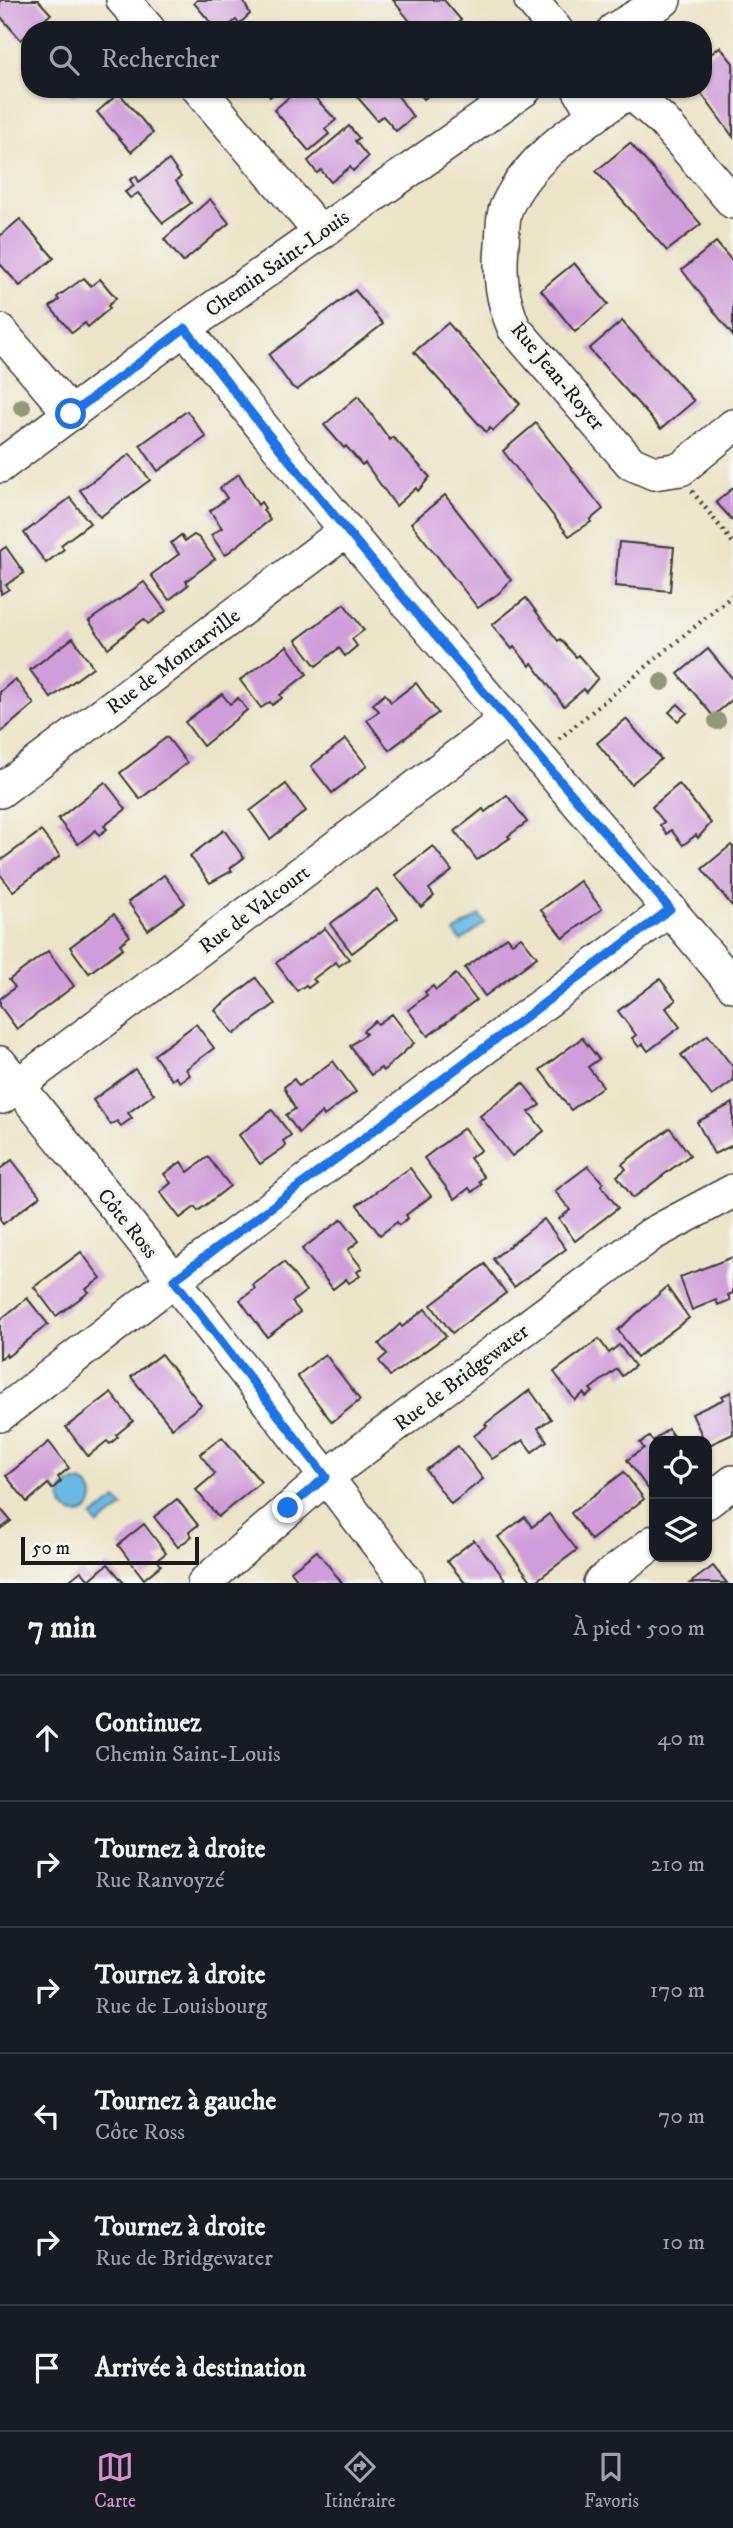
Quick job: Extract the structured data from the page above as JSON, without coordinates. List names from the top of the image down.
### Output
{
  "streets": {
    "street": [
      "Chemin Saint-Louis",
      "Rue Jean-Royer",
      "Rue de Montarville",
      "Rue de Valcourt",
      "Côte Ross",
      "Rue de Bridgewater"
    ]
  },
  "crossings": [
    ["Rue de Valcourt", "Côte Ross"],
    ["Côte Ross", "Rue de Bridgewater"]
  ],
  "scale_bar": "50 m",
  "page": {
    "search": "Rechercher",
    "scale": "50 m",
    "heading": ["7 min", "À pied · 500 m"],
    "list": [
      ["Continuez", "Chemin Saint-Louis", "40 m"],
      ["Tournez à droite", "Rue Ranvoyzé", "210 m"],
      ["Tournez à droite", "Rue de Louisbourg", "170 m"],
      ["Tournez à gauche", "Côte Ross", "70 m"],
      ["Tournez à droite", "Rue de Bridgewater", "10 m"],
      "Arrivée à destination"
    ],
    "nav": ["Carte", "Itinéraire", "Favoris"]
  }
}
